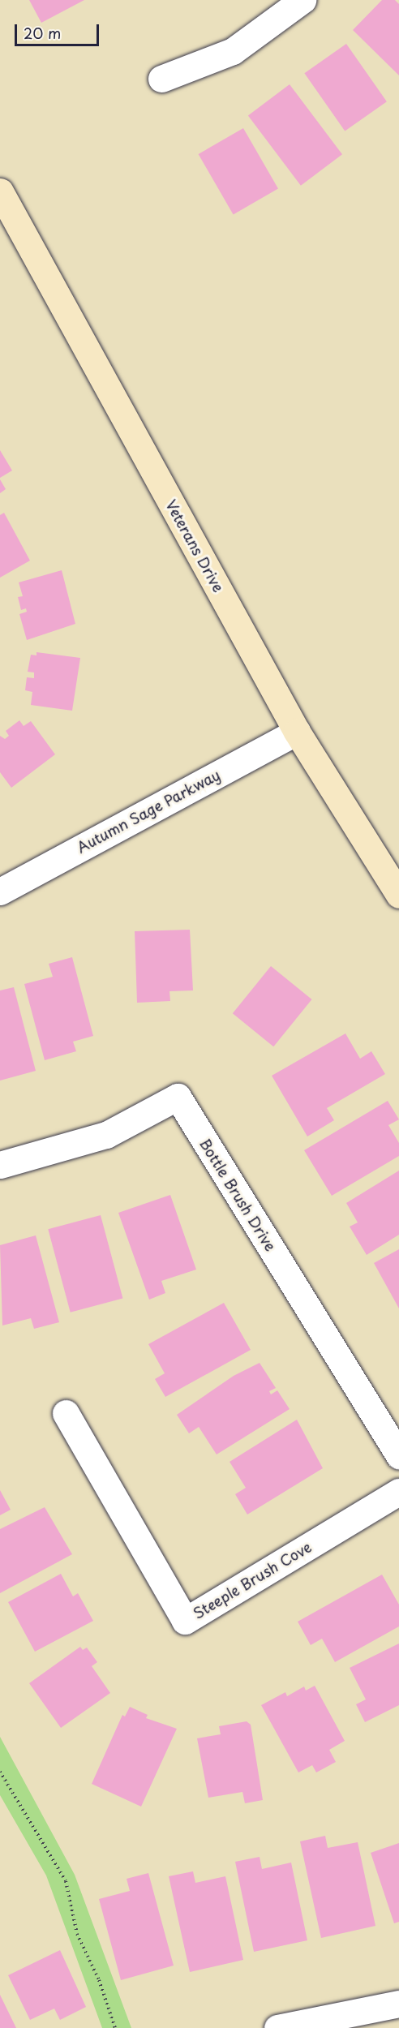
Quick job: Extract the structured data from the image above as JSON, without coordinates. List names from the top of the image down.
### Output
{
  "streets": {
    "main road": ["Veterans Drive"],
    "street": ["Autumn Sage Parkway", "Bottle Brush Drive", "Steeple Brush Cove"]
  },
  "crossings": [
    ["Veterans Drive", "Autumn Sage Parkway"]
  ],
  "scale_bar": "20 m"
}
